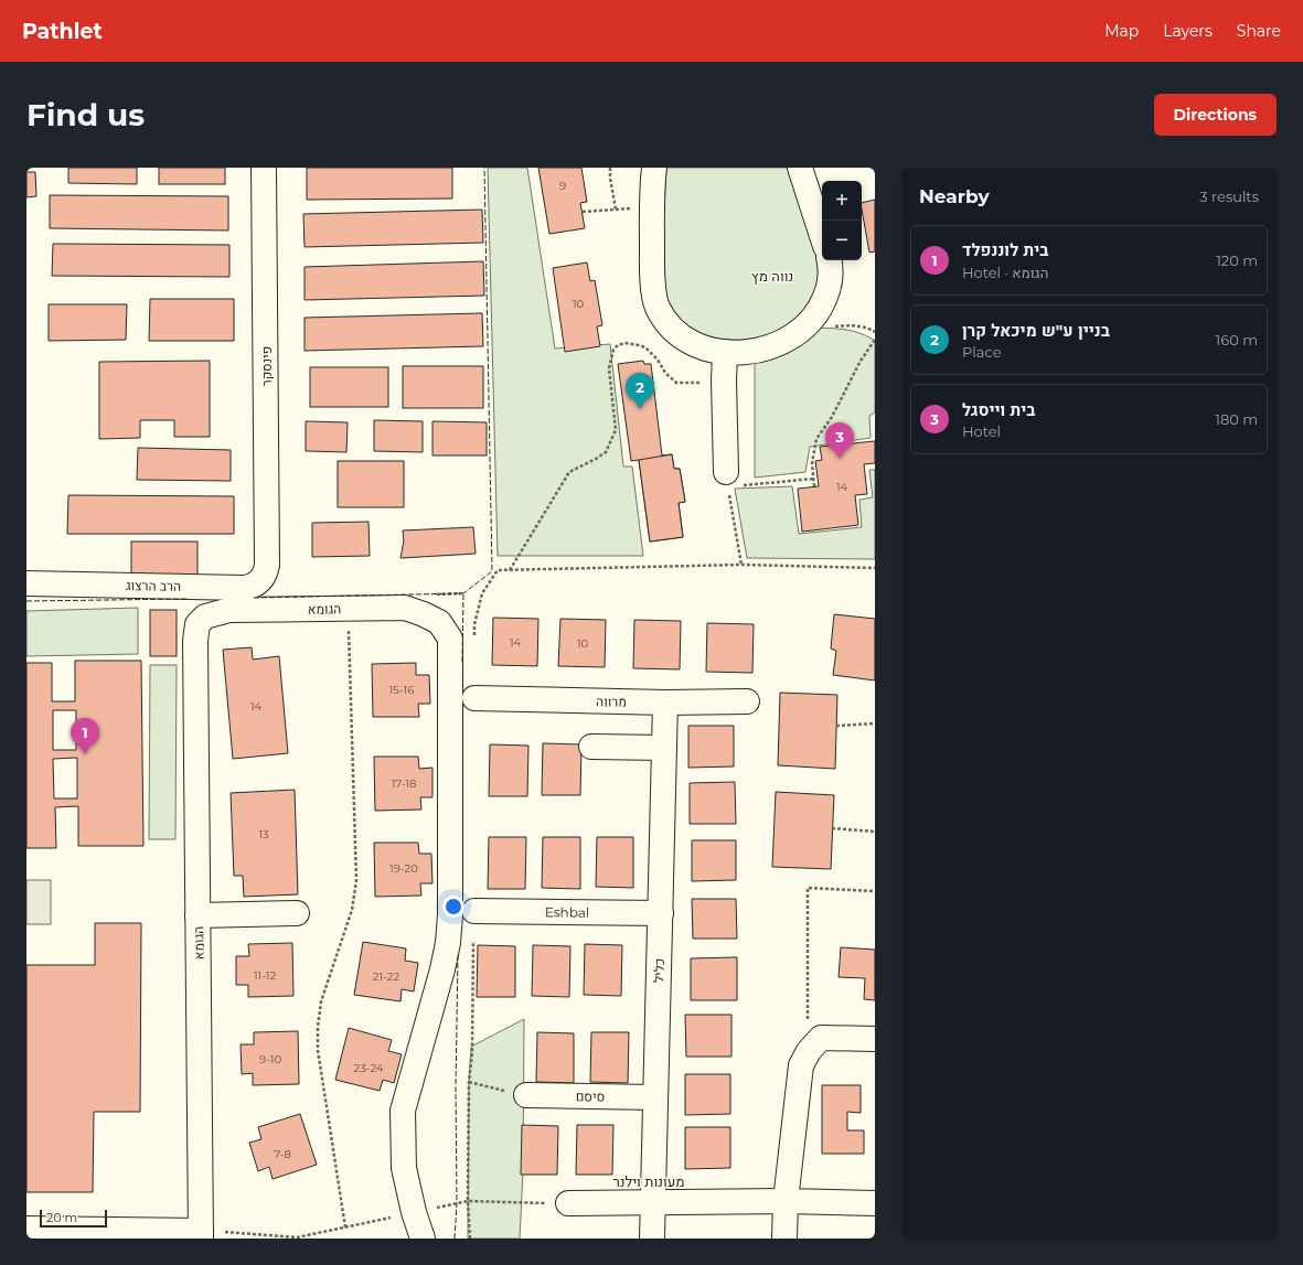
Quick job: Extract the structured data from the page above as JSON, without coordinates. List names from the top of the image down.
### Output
{
  "streets": {
    "street": [
      "פינסקר",
      "הרב הרצוג",
      "הגומא",
      "מרווה",
      "Eshbal",
      "כליל",
      "סיסם"
    ]
  },
  "crossings": [
    ["פינסקר", "הרב הרצוג"],
    ["מרווה", "כליל"],
    ["Eshbal", "כליל"],
    ["כליל", "סיסם"]
  ],
  "districts": ["נווה מץ", "מעונות וילנר"],
  "house_numbers": [
    "9",
    "10",
    "14",
    "14",
    "10",
    "15-16",
    "14",
    "17-18",
    "13",
    "19-20",
    "11-12",
    "21-22",
    "9-10",
    "23-24",
    "7-8"
  ],
  "scale_bar": "20 m",
  "page": {
    "header": "Pathlet",
    "nav": ["Map", "Layers", "Share"],
    "buttons": "Directions",
    "title": "Find us",
    "heading": ["Nearby", "3 results"],
    "map_buttons": ["+", "−"],
    "list": [
      {
        "mark": "1",
        "name": "בית לוננפלד",
        "note": "Hotel · הגומא",
        "value": "120 m"
      },
      {
        "mark": "2",
        "name": "בניין ע\"ש מיכאל קרן",
        "note": "Place",
        "value": "160 m"
      },
      {
        "mark": "3",
        "name": "בית וייסגל",
        "note": "Hotel",
        "value": "180 m"
      }
    ],
    "pins": ["2", "3", "1"],
    "scale": "20 m"
  }
}
